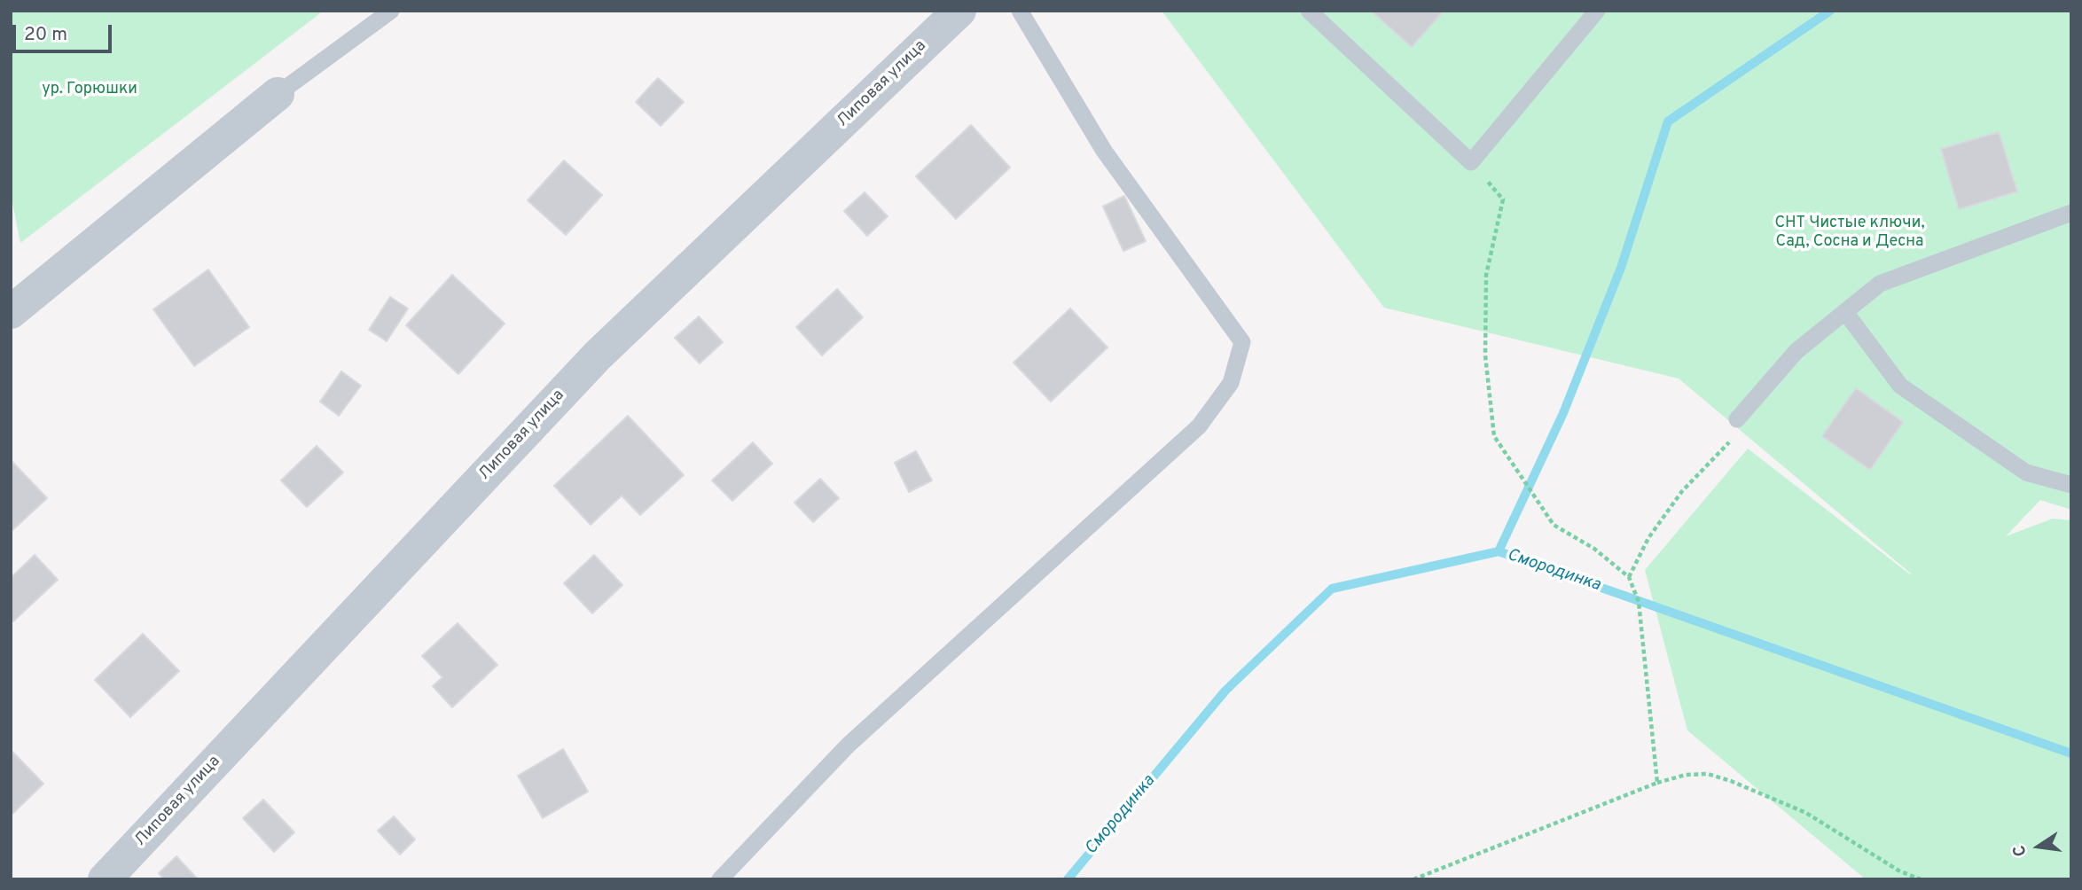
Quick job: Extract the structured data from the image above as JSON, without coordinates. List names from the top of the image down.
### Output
{
  "streets": {
    "street": ["Липовая улица"]
  },
  "water": ["Смородинка"],
  "parks": ["ур. Горюшки", "СНТ Чистые ключи, Сад, Сосна и Десна"],
  "scale_bar": "20 m",
  "north": "left"
}
